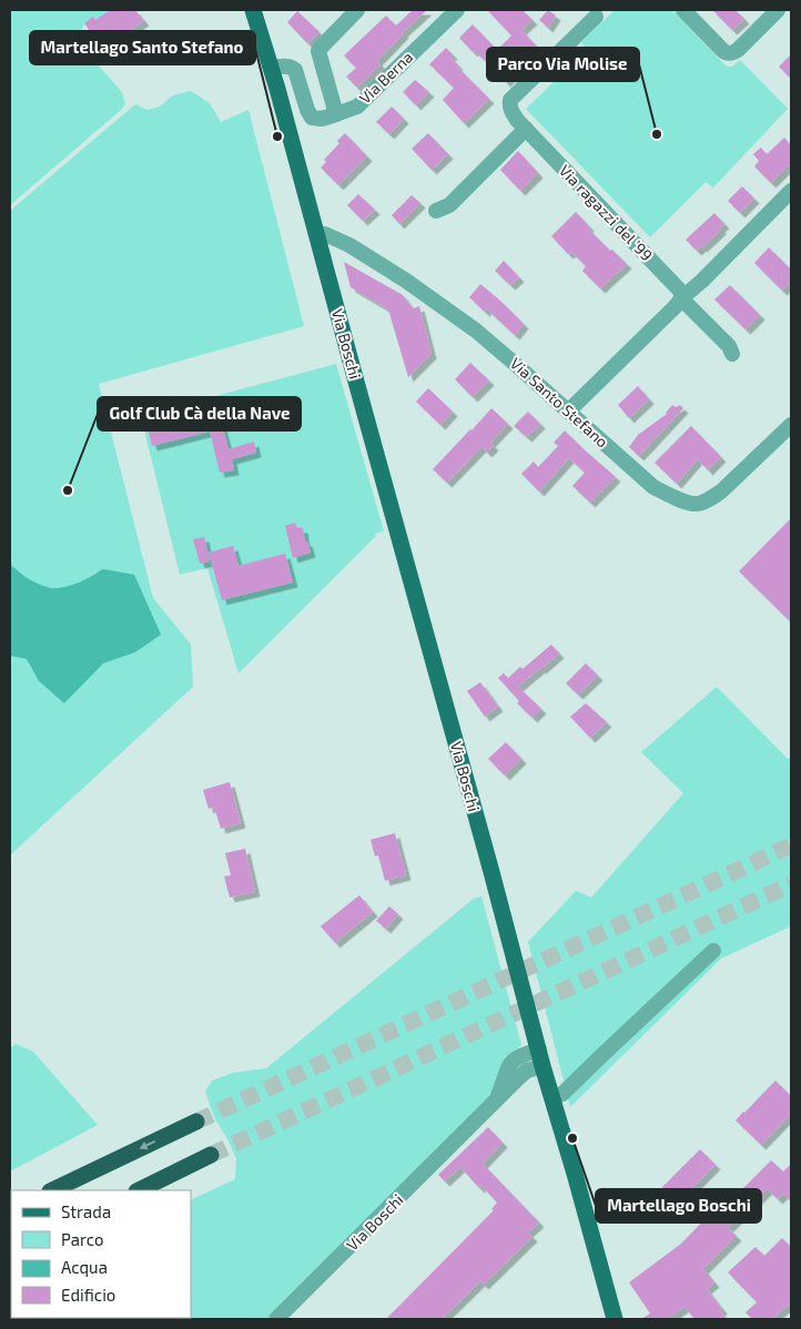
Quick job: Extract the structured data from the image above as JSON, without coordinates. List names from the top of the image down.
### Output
{
  "streets": {
    "main road": ["Via Boschi"],
    "street": ["Via Berna", "Via ragazzi del '99", "Via Santo Stefano"]
  },
  "crossings": [
    ["Via Berna", "Via Boschi"],
    ["Via Boschi", "Via Santo Stefano"]
  ],
  "places": [
    "Parco Via Molise",
    "Martellago Santo Stefano",
    "Golf Club Cà della Nave",
    "Martellago Boschi"
  ],
  "legend": [
    "Strada",
    "Parco",
    "Acqua",
    "Edificio"
  ]
}
